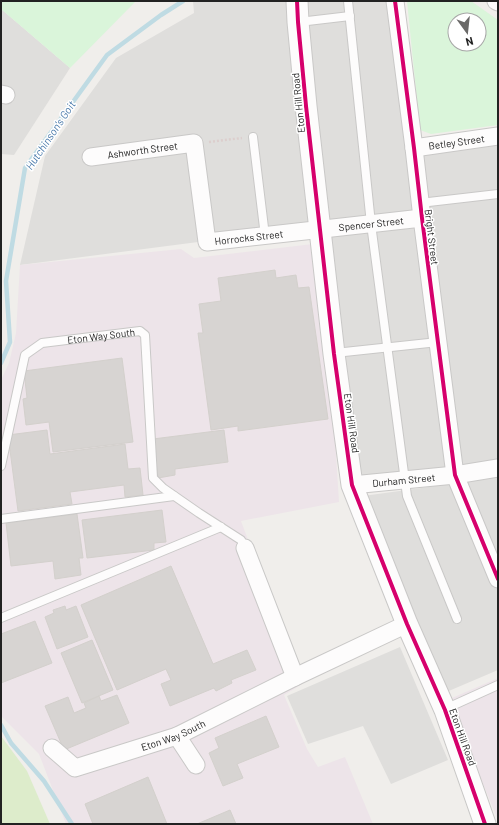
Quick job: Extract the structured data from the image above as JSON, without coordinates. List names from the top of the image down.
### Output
{
  "streets": {
    "street": [
      "Eton Hill Road",
      "Betley Street",
      "Ashworth Street",
      "Spencer Street",
      "Bright Street",
      "Horrocks Street",
      "Eton Way South",
      "Durham Street"
    ]
  },
  "crossings": [
    ["Eton Hill Road", "Spencer Street"],
    ["Eton Hill Road", "Horrocks Street"],
    ["Eton Hill Road", "Eton Way South"],
    ["Eton Hill Road", "Durham Street"],
    ["Betley Street", "Bright Street"],
    ["Ashworth Street", "Horrocks Street"],
    ["Spencer Street", "Bright Street"],
    ["Spencer Street", "Horrocks Street"],
    ["Bright Street", "Durham Street"]
  ],
  "water": ["Hutchinson's Goit"],
  "north": "bottom"
}
